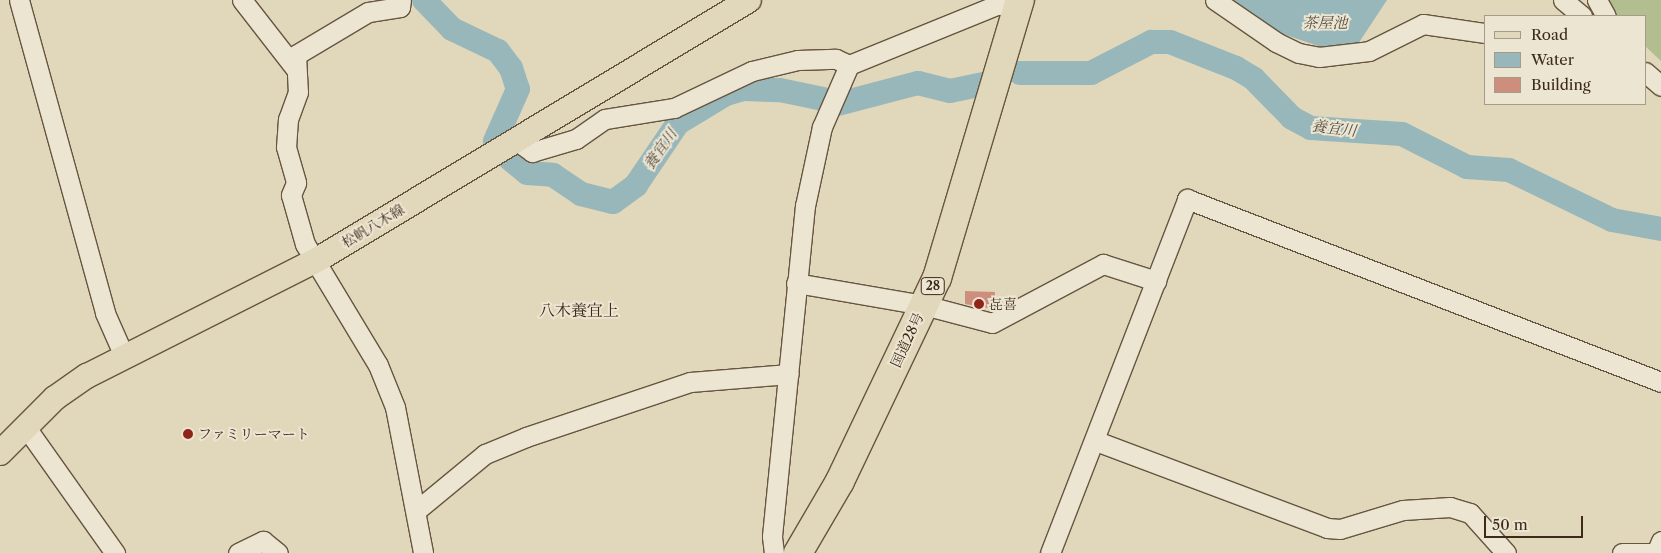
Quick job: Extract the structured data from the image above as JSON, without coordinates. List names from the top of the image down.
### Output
{
  "streets": {
    "highway": ["28", "国道28号"],
    "main road": ["松帆八木線"]
  },
  "districts": ["八木養宜上"],
  "water": ["茶屋池", "養宜川"],
  "places": ["㐂喜", "ファミリーマート"],
  "legend": ["Road", "Water", "Building"],
  "scale_bar": "50 m"
}
